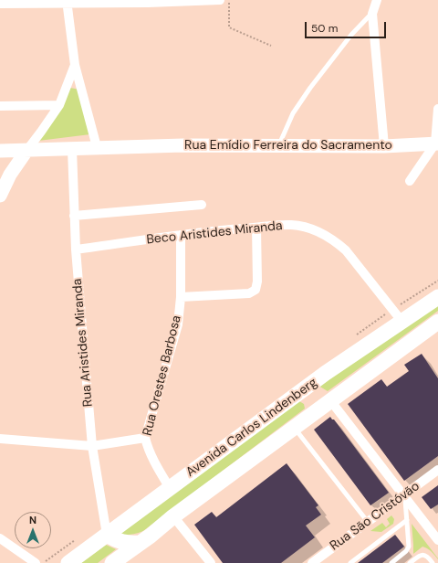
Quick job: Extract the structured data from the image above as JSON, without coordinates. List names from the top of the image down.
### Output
{
  "streets": {
    "main road": ["Avenida Carlos Lindenberg"],
    "street": [
      "Rua Emídio Ferreira do Sacramento",
      "Beco Aristides Miranda",
      "Rua Aristides Miranda",
      "Rua Orestes Barbosa",
      "Rua São Cristóvão"
    ]
  },
  "crossings": [
    ["Rua Emídio Ferreira do Sacramento", "Rua Aristides Miranda"],
    ["Beco Aristides Miranda", "Rua Aristides Miranda"],
    ["Beco Aristides Miranda", "Rua Orestes Barbosa"],
    ["Beco Aristides Miranda", "Avenida Carlos Lindenberg"],
    ["Rua Aristides Miranda", "Avenida Carlos Lindenberg"],
    ["Rua Orestes Barbosa", "Avenida Carlos Lindenberg"]
  ],
  "scale_bar": "50 m",
  "north": "top"
}
